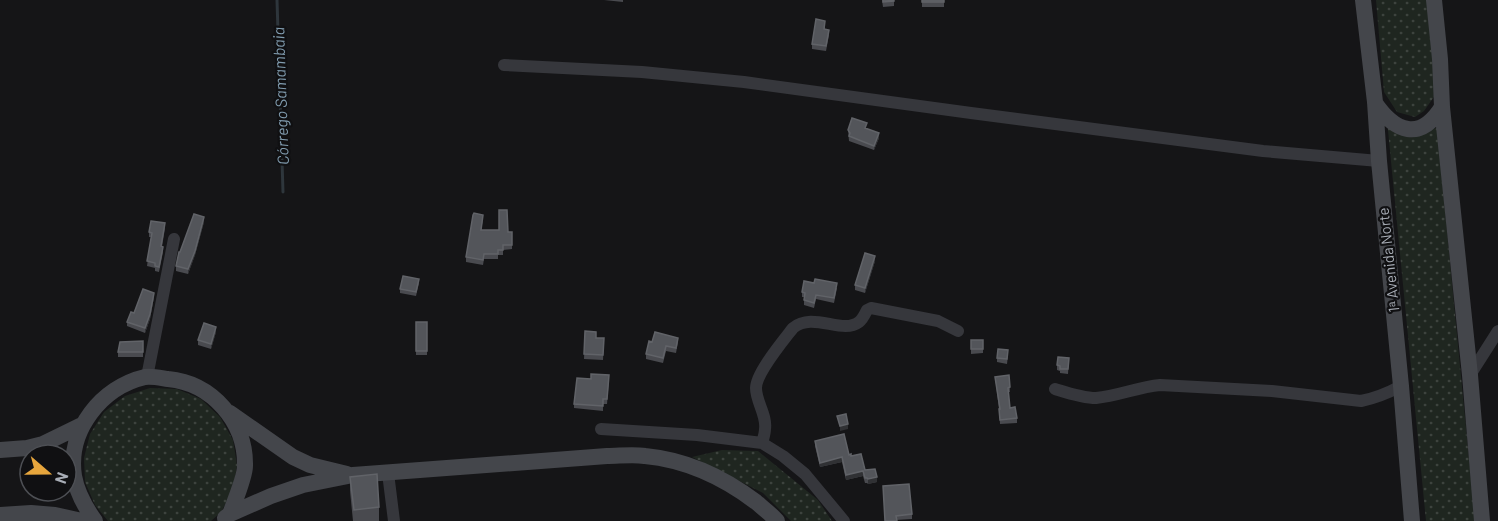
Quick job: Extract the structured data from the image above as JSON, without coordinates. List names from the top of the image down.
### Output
{
  "streets": {
    "street": ["1ᵃ Avenida Norte"]
  },
  "water": ["Córrego Samambaia"],
  "north": "right"
}
